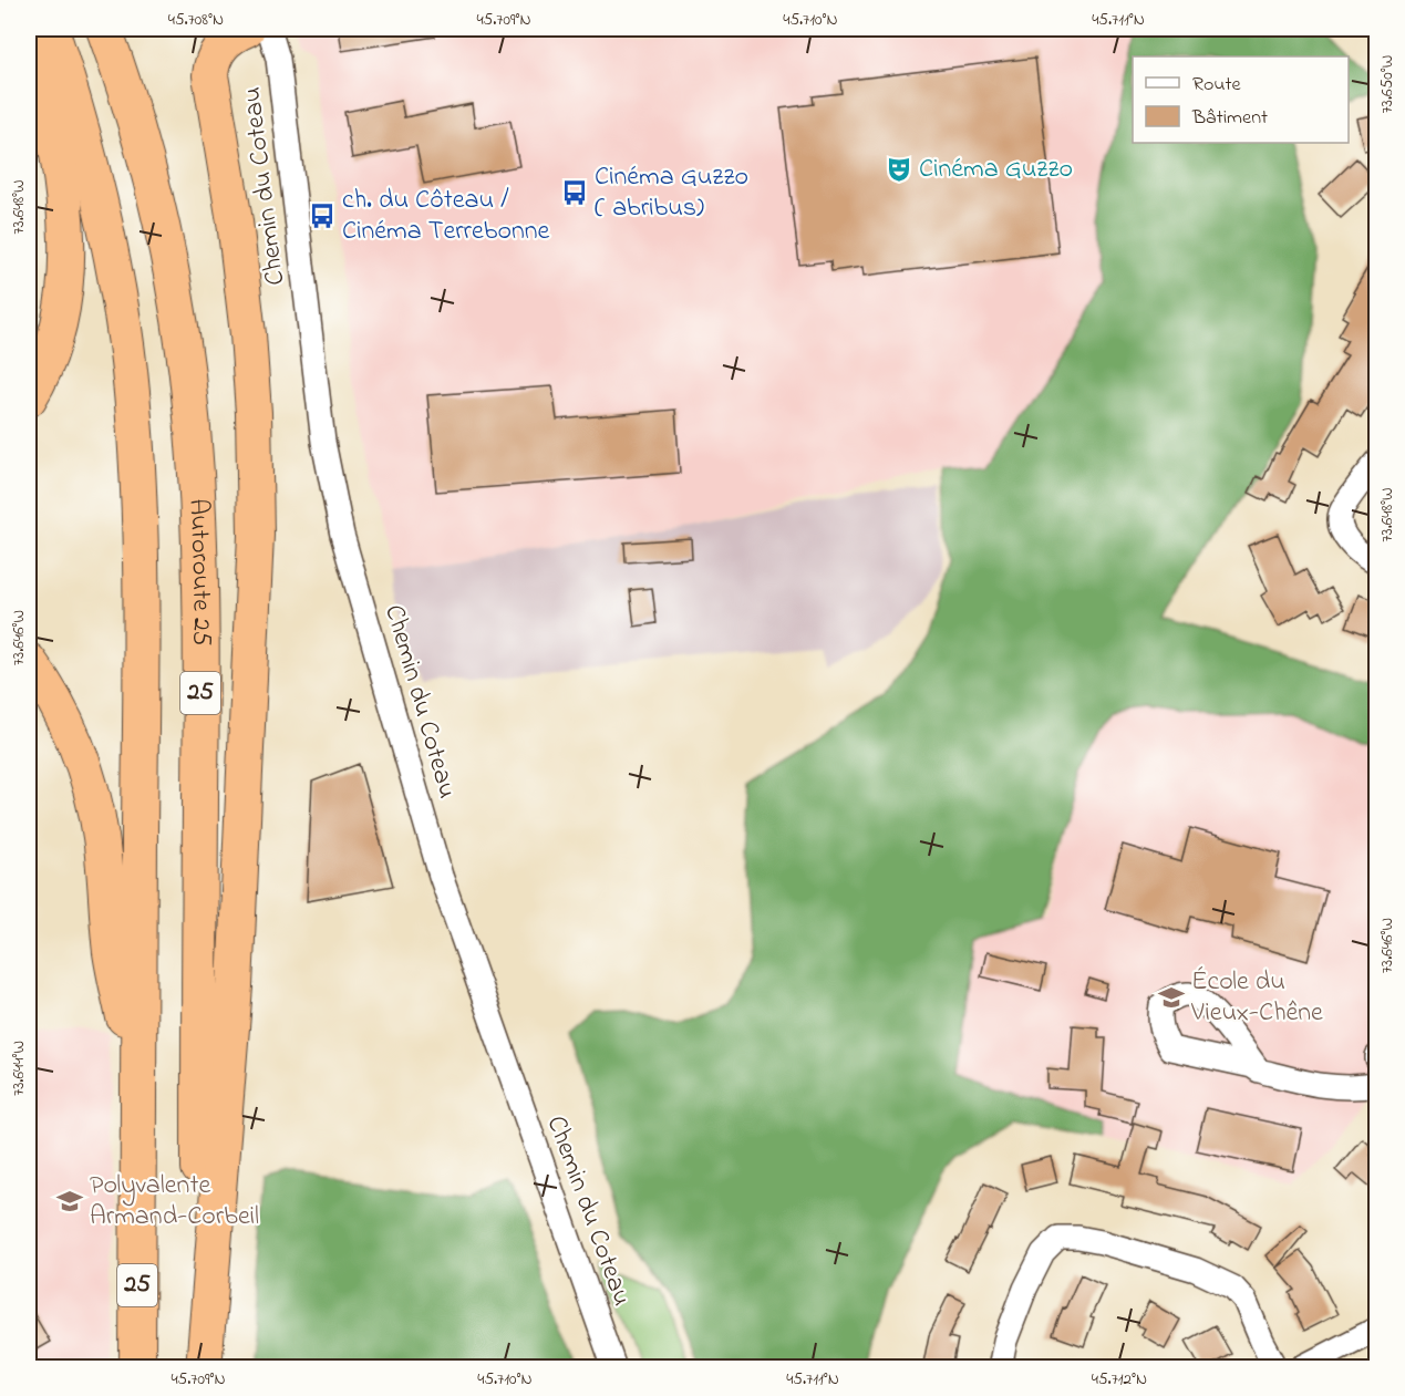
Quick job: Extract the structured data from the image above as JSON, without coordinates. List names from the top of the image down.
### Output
{
  "streets": {
    "highway": ["Autoroute 25", "25"],
    "street": ["Chemin du Coteau"]
  },
  "places": {
    "theatre": ["Cinéma Guzzo"],
    "bus stop": ["Cinéma Guzzo ( abribus)", "ch. du Côteau / Cinéma Terrebonne"],
    "school or university": ["École du Vieux-Chêne", "Polyvalente Armand-Corbeil"]
  },
  "legend": ["Route", "Bâtiment"],
  "coordinates": [
    "45.708°N",
    "45.709°N",
    "45.710°N",
    "45.711°N",
    "73.650°W",
    "73.648°W",
    "73.646°W",
    "73.644°W",
    "45.712°N"
  ]
}
